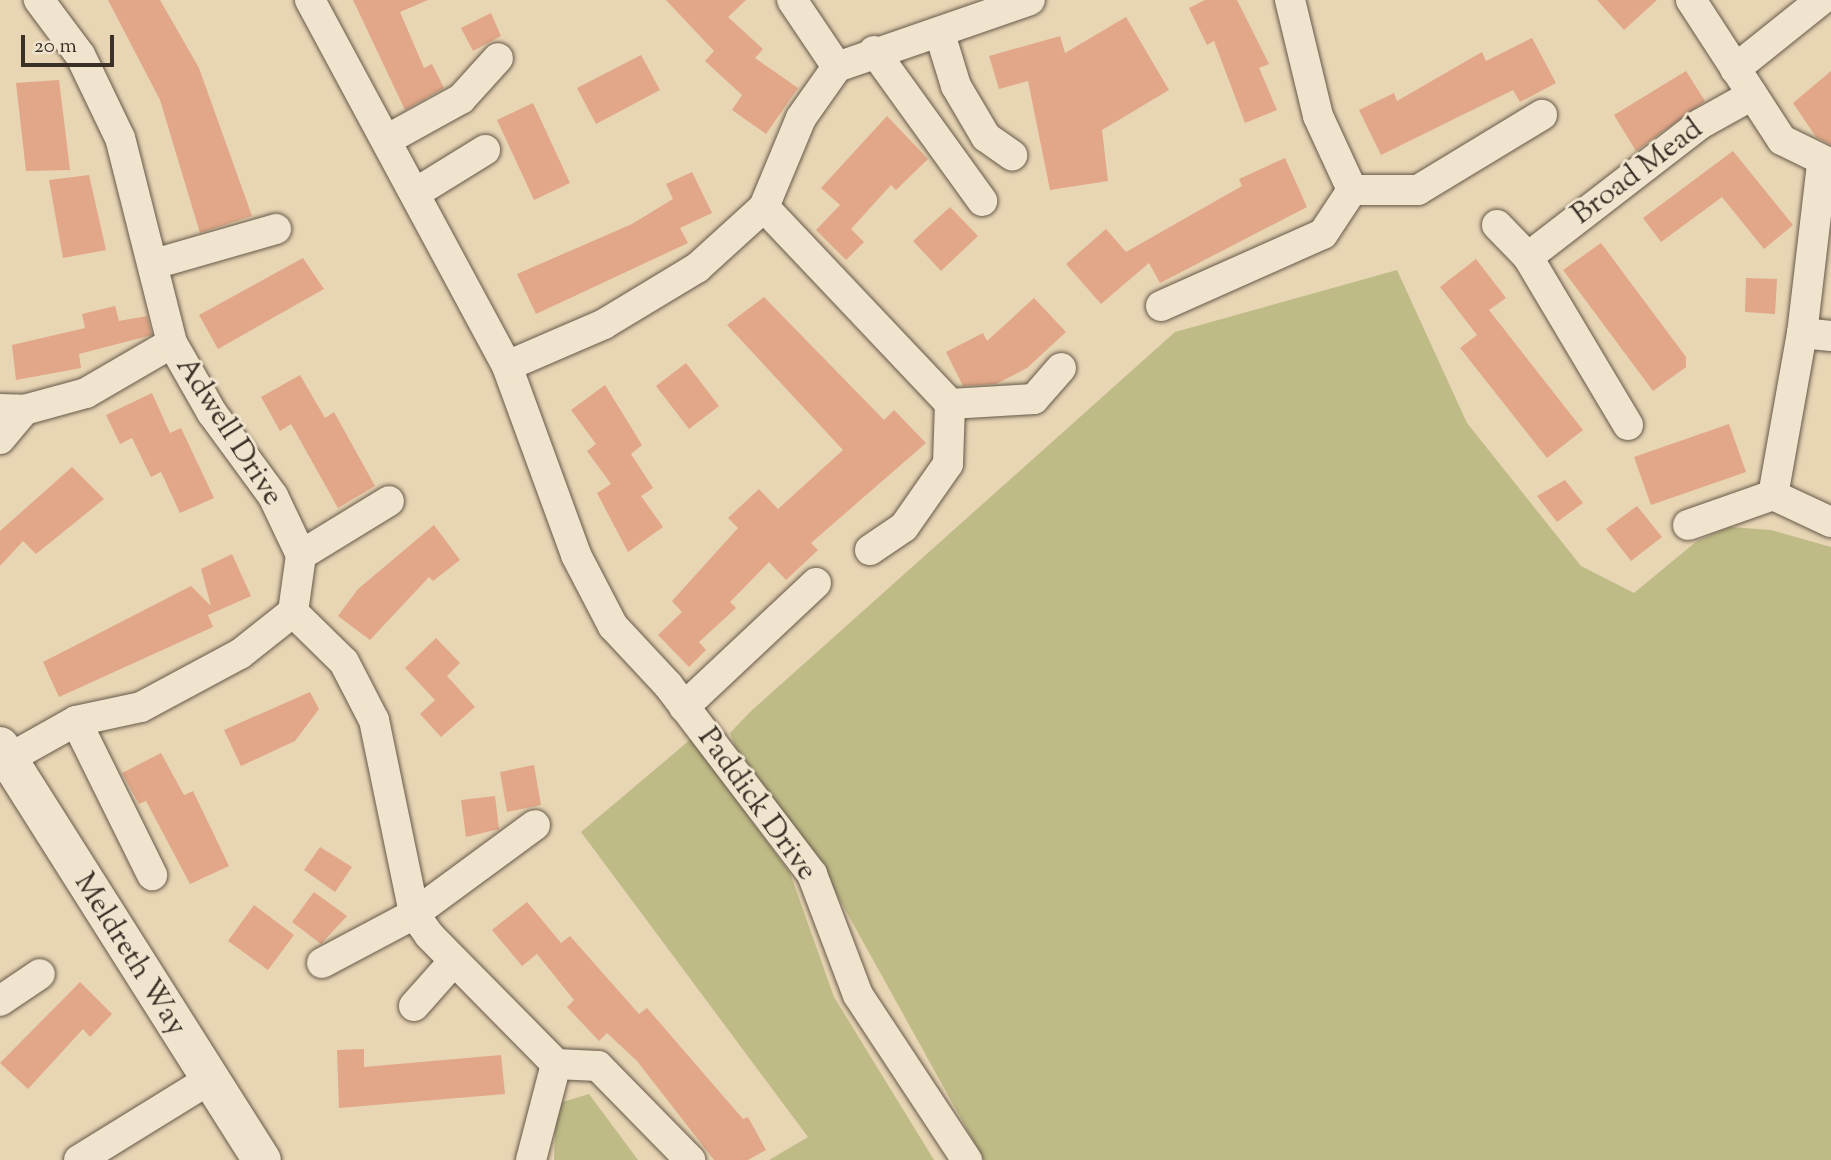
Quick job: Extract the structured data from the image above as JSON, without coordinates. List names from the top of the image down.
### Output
{
  "streets": {
    "street": [
      "Broad Mead",
      "Adwell Drive",
      "Paddick Drive",
      "Meldreth Way"
    ]
  },
  "scale_bar": "20 m"
}
